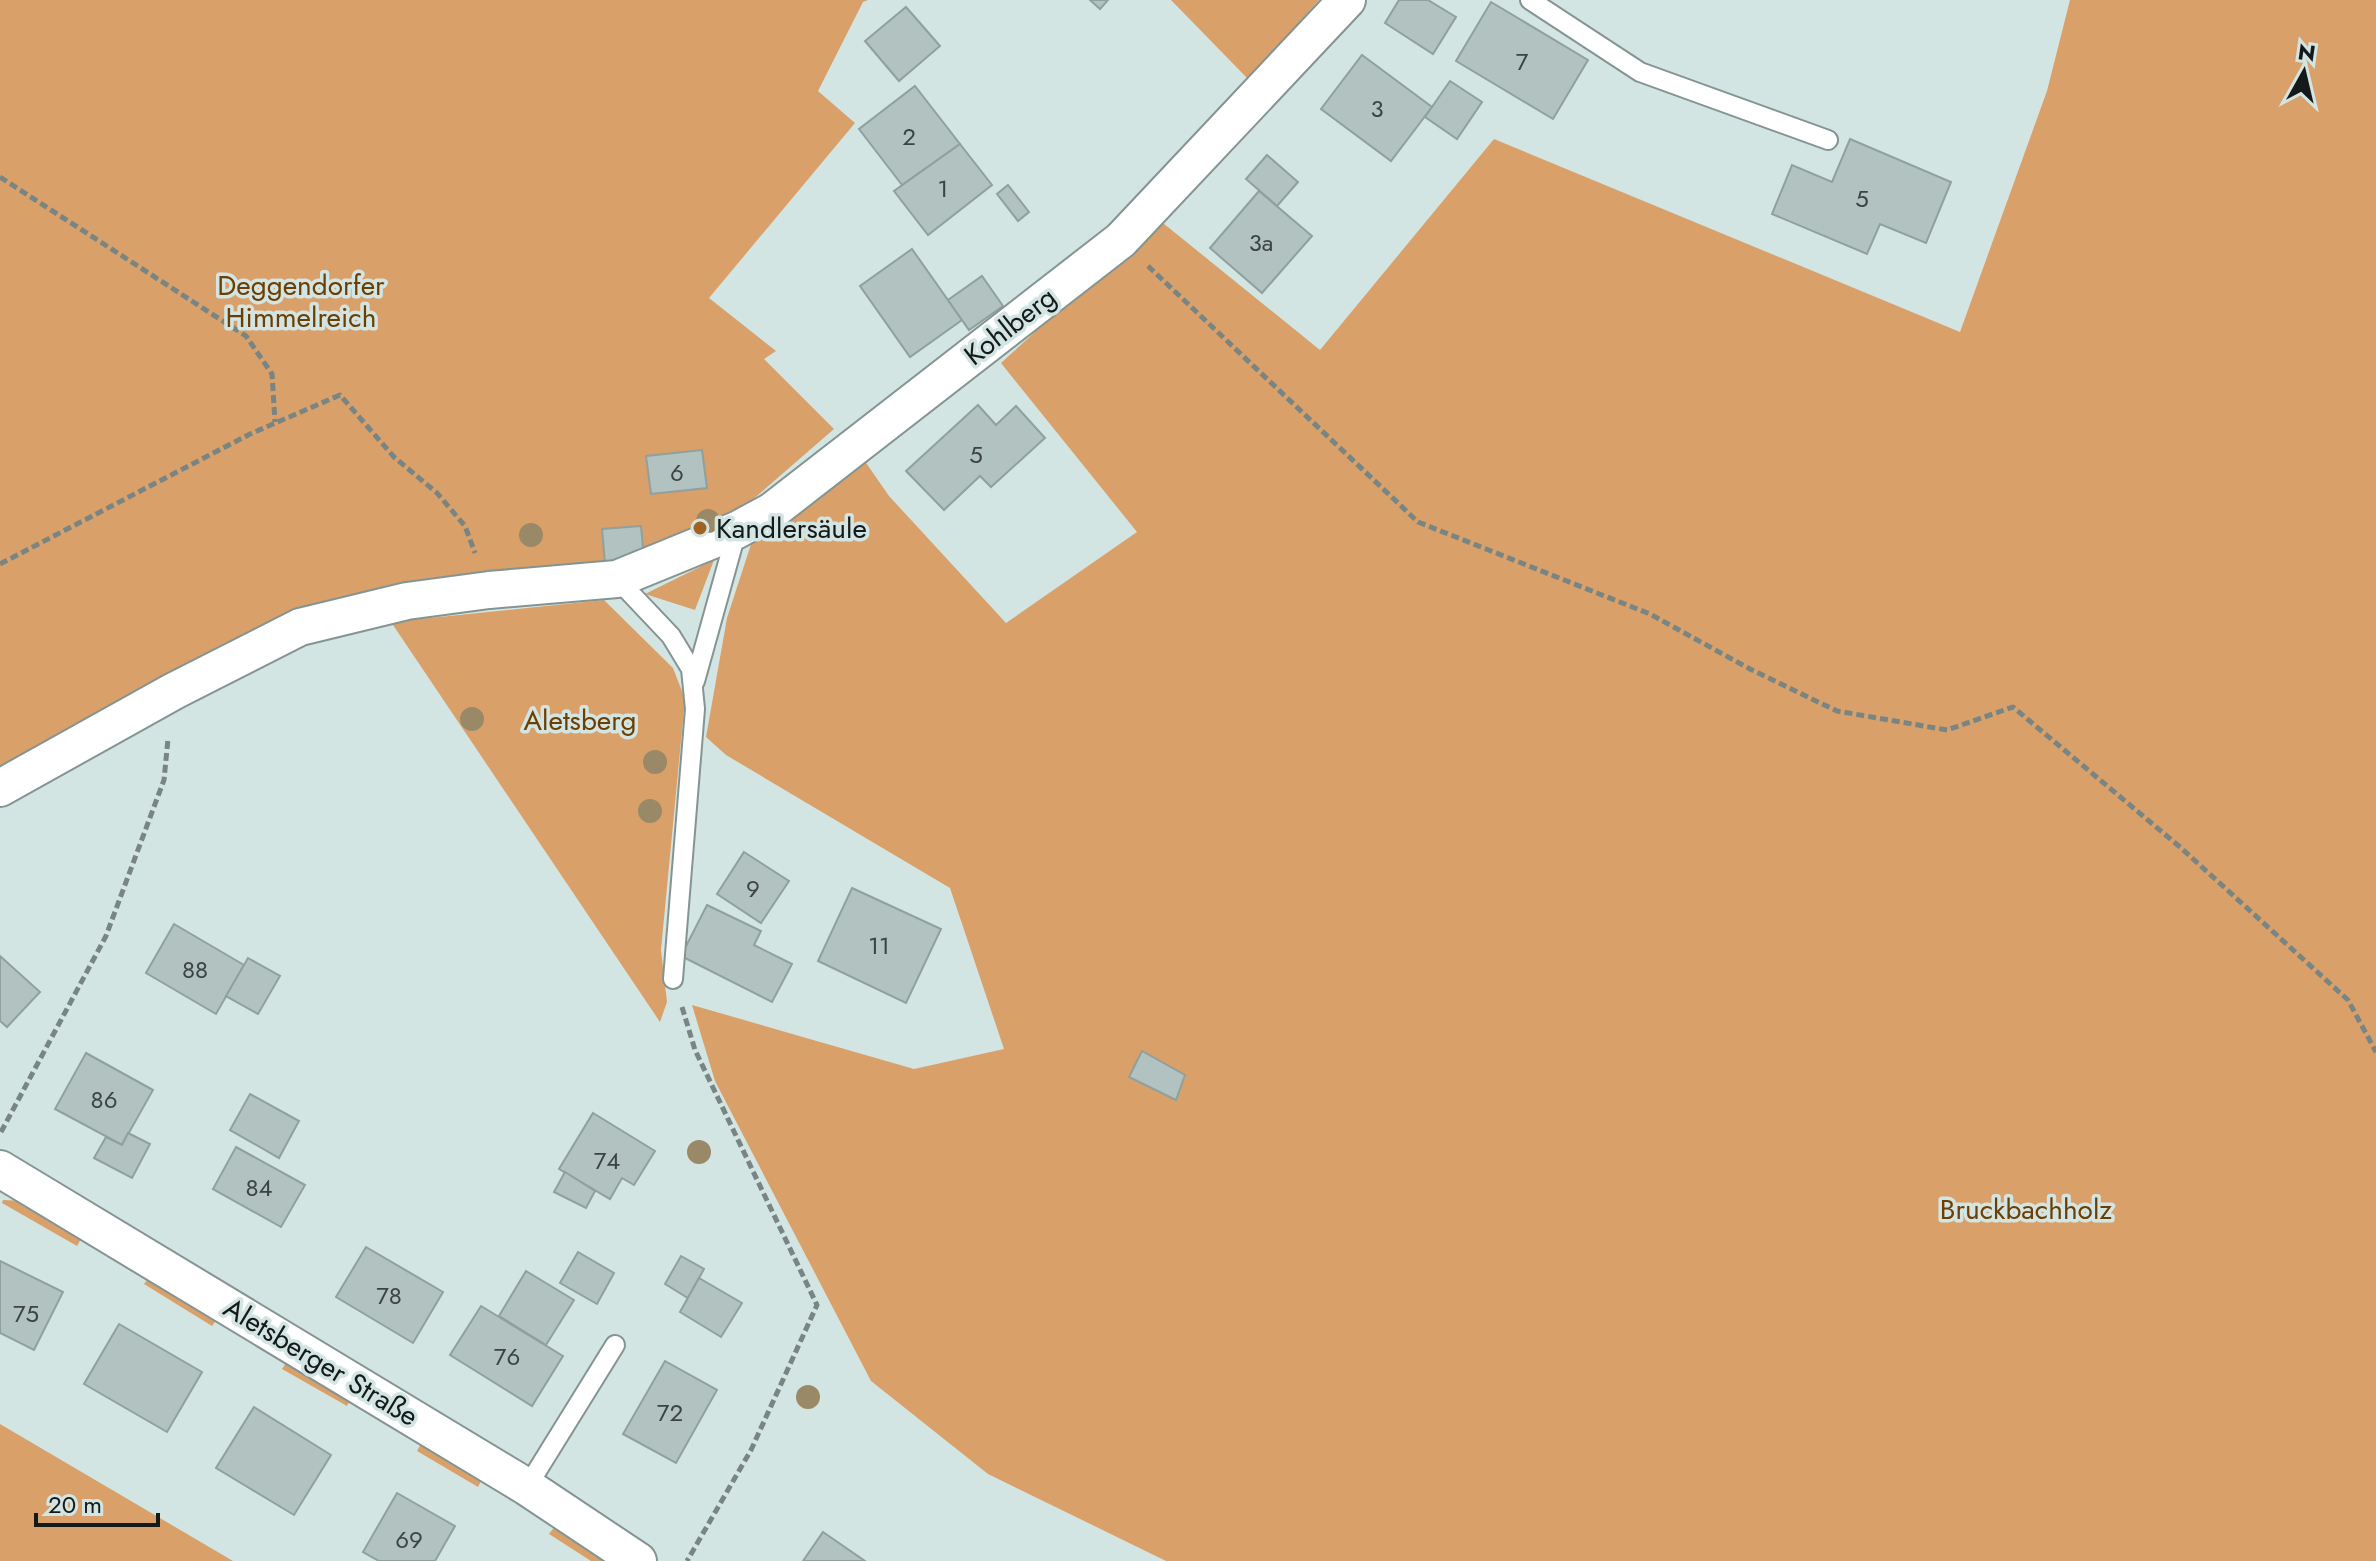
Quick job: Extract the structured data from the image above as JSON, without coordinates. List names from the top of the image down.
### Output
{
  "streets": {
    "street": ["Kohlberg", "Aletsberger Straße"]
  },
  "parks": ["Deggendorfer Himmelreich", "Aletsberg", "Bruckbachholz"],
  "places": ["Kandlersäule"],
  "house_numbers": [
    "7",
    "3",
    "2",
    "1",
    "5",
    "3a",
    "5",
    "6",
    "9",
    "11",
    "88",
    "86",
    "74",
    "84",
    "78",
    "75",
    "76",
    "72",
    "69"
  ],
  "scale_bar": "20 m",
  "north": "top"
}
